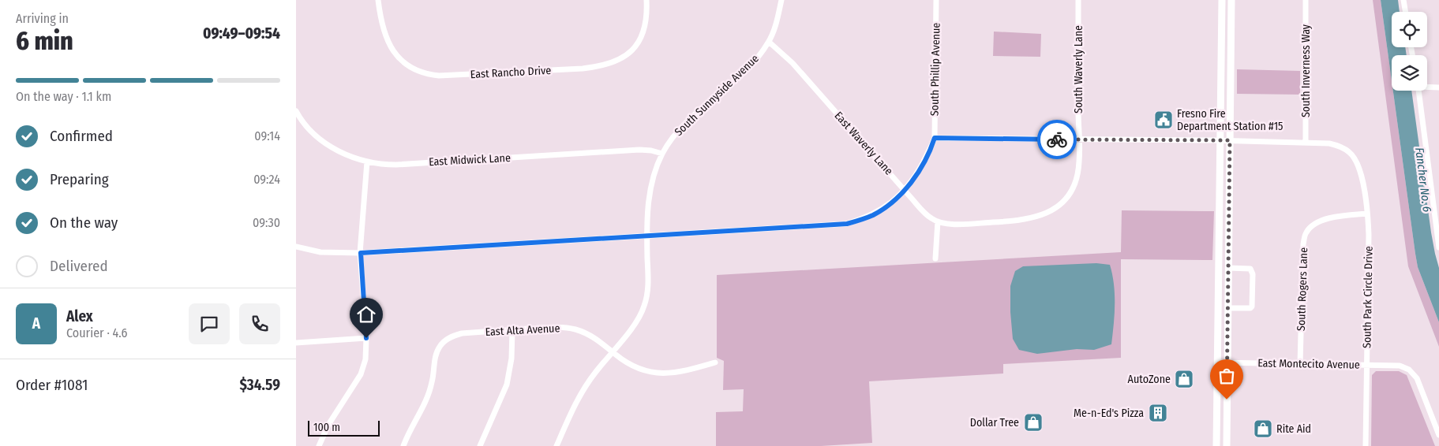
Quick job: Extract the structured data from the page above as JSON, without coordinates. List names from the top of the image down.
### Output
{
  "streets": {
    "street": [
      "South Phillip Avenue",
      "South Waverly Lane",
      "South Inverness Way",
      "East Rancho Drive",
      "South Sunnyside Avenue",
      "East Waverly Lane",
      "East Midwick Lane",
      "South Rogers Lane",
      "South Park Circle Drive",
      "East Alta Avenue",
      "East Montecito Avenue"
    ]
  },
  "crossings": [
    ["South Inverness Way", "South Park Circle Drive"],
    ["South Sunnyside Avenue", "East Waverly Lane"],
    ["South Sunnyside Avenue", "East Midwick Lane"],
    ["South Sunnyside Avenue", "East Alta Avenue"],
    ["South Rogers Lane", "South Park Circle Drive"],
    ["South Rogers Lane", "East Montecito Avenue"],
    ["South Park Circle Drive", "East Montecito Avenue"]
  ],
  "water": ["Fancher No. 6"],
  "places": {
    "public building": ["Fresno Fire Department Station #15"],
    "shop": ["AutoZone", "Dollar Tree", "Rite Aid"],
    "building": ["Me-n-Ed's Pizza"]
  },
  "scale_bar": "100 m",
  "page": {
    "heading": ["6 min", "Arriving in", "09:49–09:54"],
    "panel": [
      "Alex",
      "Courier · 4.6",
      "Order #1081",
      "$34.59"
    ],
    "bar": "On the way · 1.1 km",
    "list": [
      ["Confirmed", "09:14"],
      ["Preparing", "09:24"],
      ["On the way", "09:30"],
      "Delivered"
    ],
    "round": "A",
    "scale": "100 m"
  }
}
